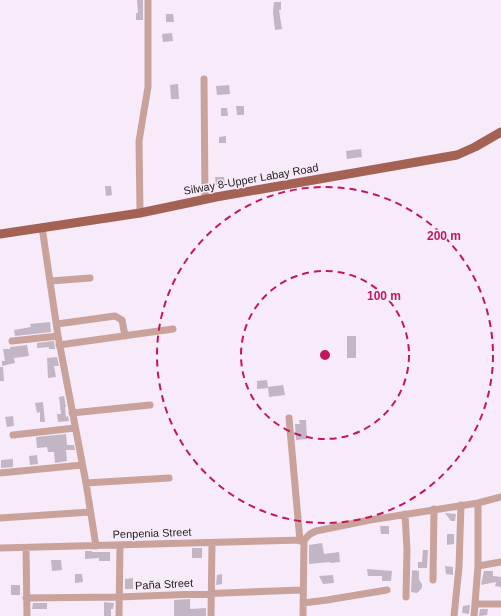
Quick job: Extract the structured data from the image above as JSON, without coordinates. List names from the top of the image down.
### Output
{
  "streets": {
    "main road": ["Silway 8-Upper Labay Road"],
    "street": ["Penpenia Street", "Paña Street"]
  },
  "rings": ["200 m", "100 m"]
}
